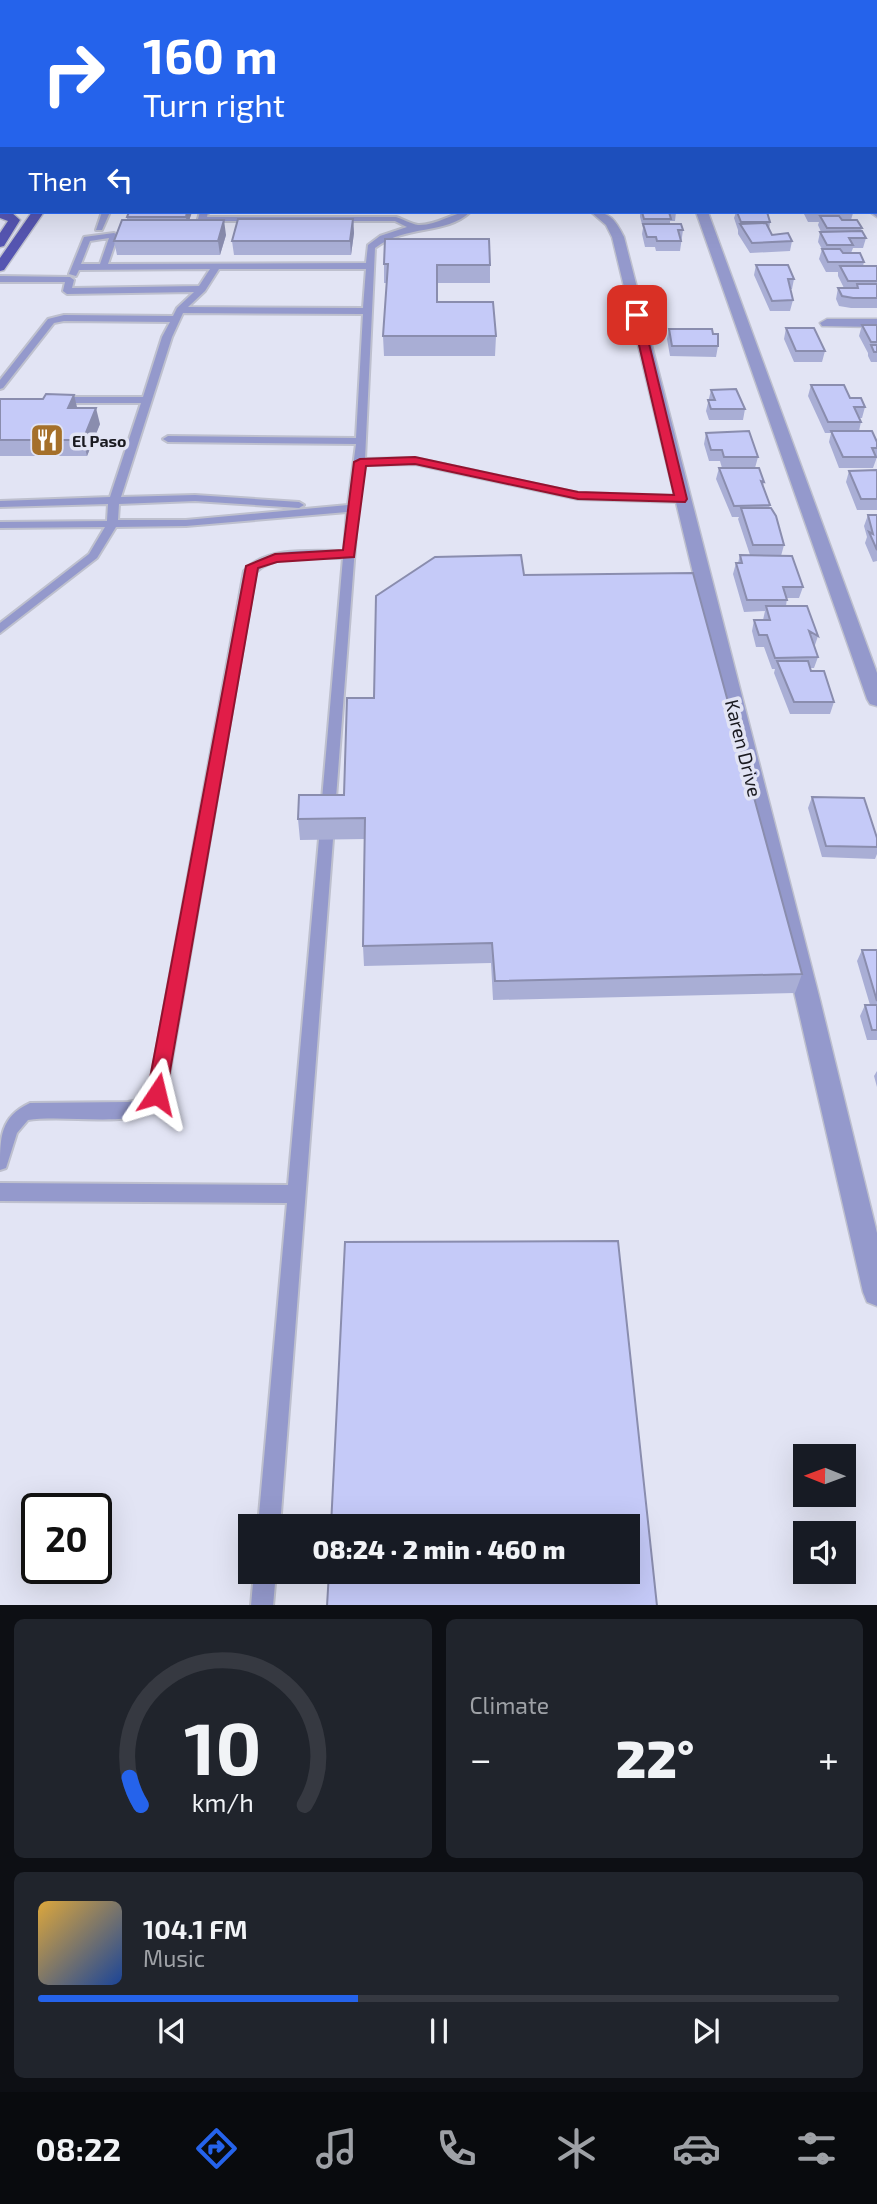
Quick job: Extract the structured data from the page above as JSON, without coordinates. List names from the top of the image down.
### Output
{
  "streets": {
    "street": ["Karen Drive"]
  },
  "places": {
    "restaurant": ["El Paso"]
  },
  "north": "left",
  "page": {
    "turn": ["160 m", "Turn right"],
    "then": "Then",
    "limit": "20",
    "trip": "08:24 · 2 min · 460 m",
    "tile": "Climate",
    "heat": ["−", "22°", "+"],
    "song": ["104.1 FM", "Music"],
    "tabs": "08:22",
    "gauge": ["10", "km/h"]
  }
}
